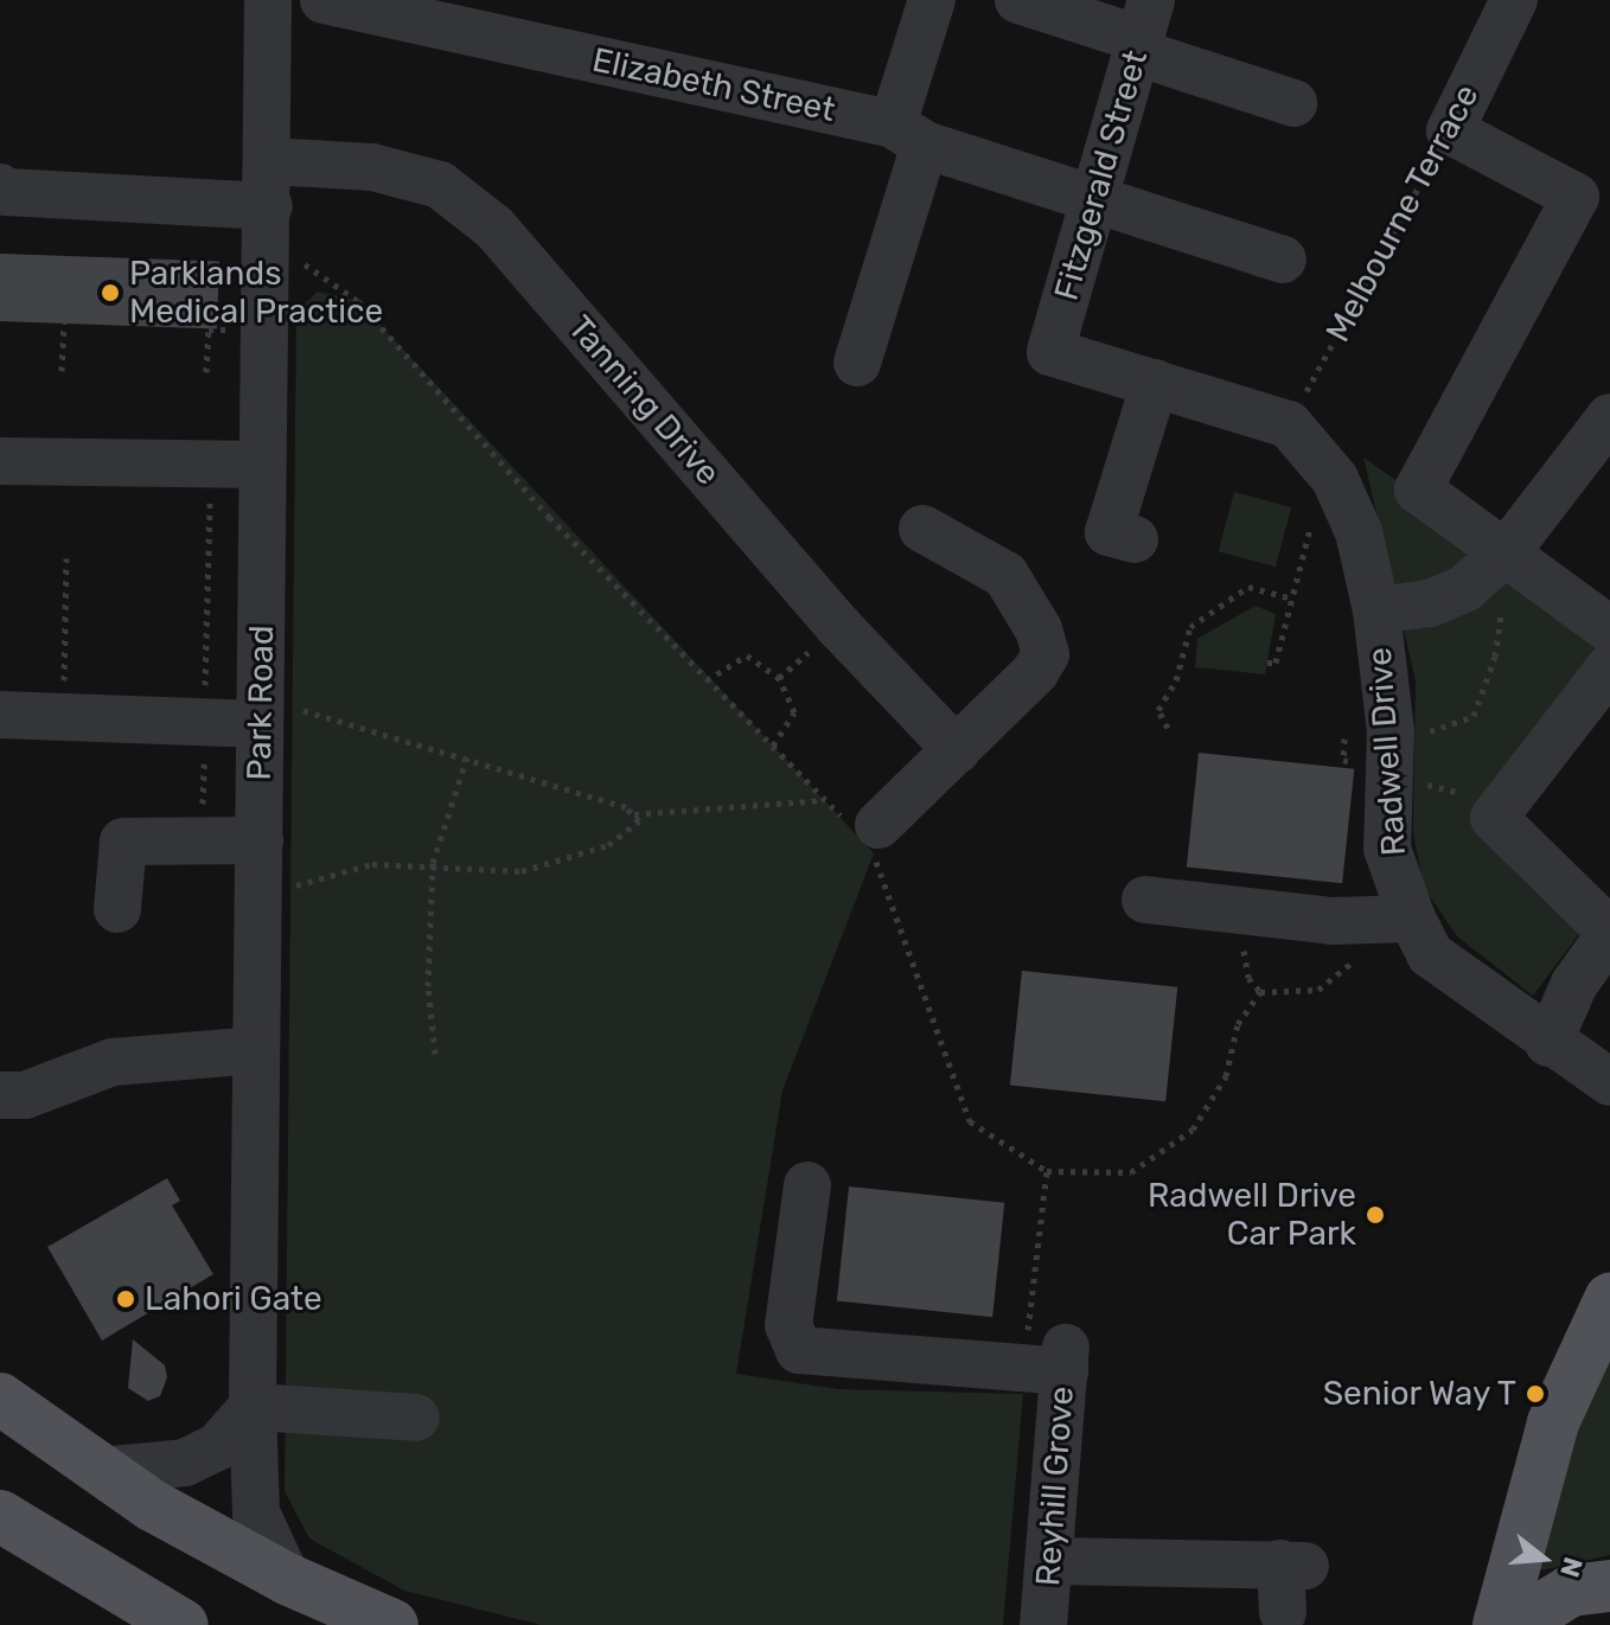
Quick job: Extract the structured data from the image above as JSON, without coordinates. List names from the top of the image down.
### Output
{
  "streets": {
    "street": [
      "Elizabeth Street",
      "Fitzgerald Street",
      "Melbourne Terrace",
      "Tanning Drive",
      "Park Road",
      "Radwell Drive",
      "Reyhill Grove"
    ]
  },
  "crossings": [
    ["Elizabeth Street", "Fitzgerald Street"],
    ["Melbourne Terrace", "Radwell Drive"],
    ["Tanning Drive", "Park Road"]
  ],
  "places": [
    "Parklands Medical Practice",
    "Radwell Drive Car Park",
    "Lahori Gate",
    "Senior Way T"
  ],
  "north": "right"
}
